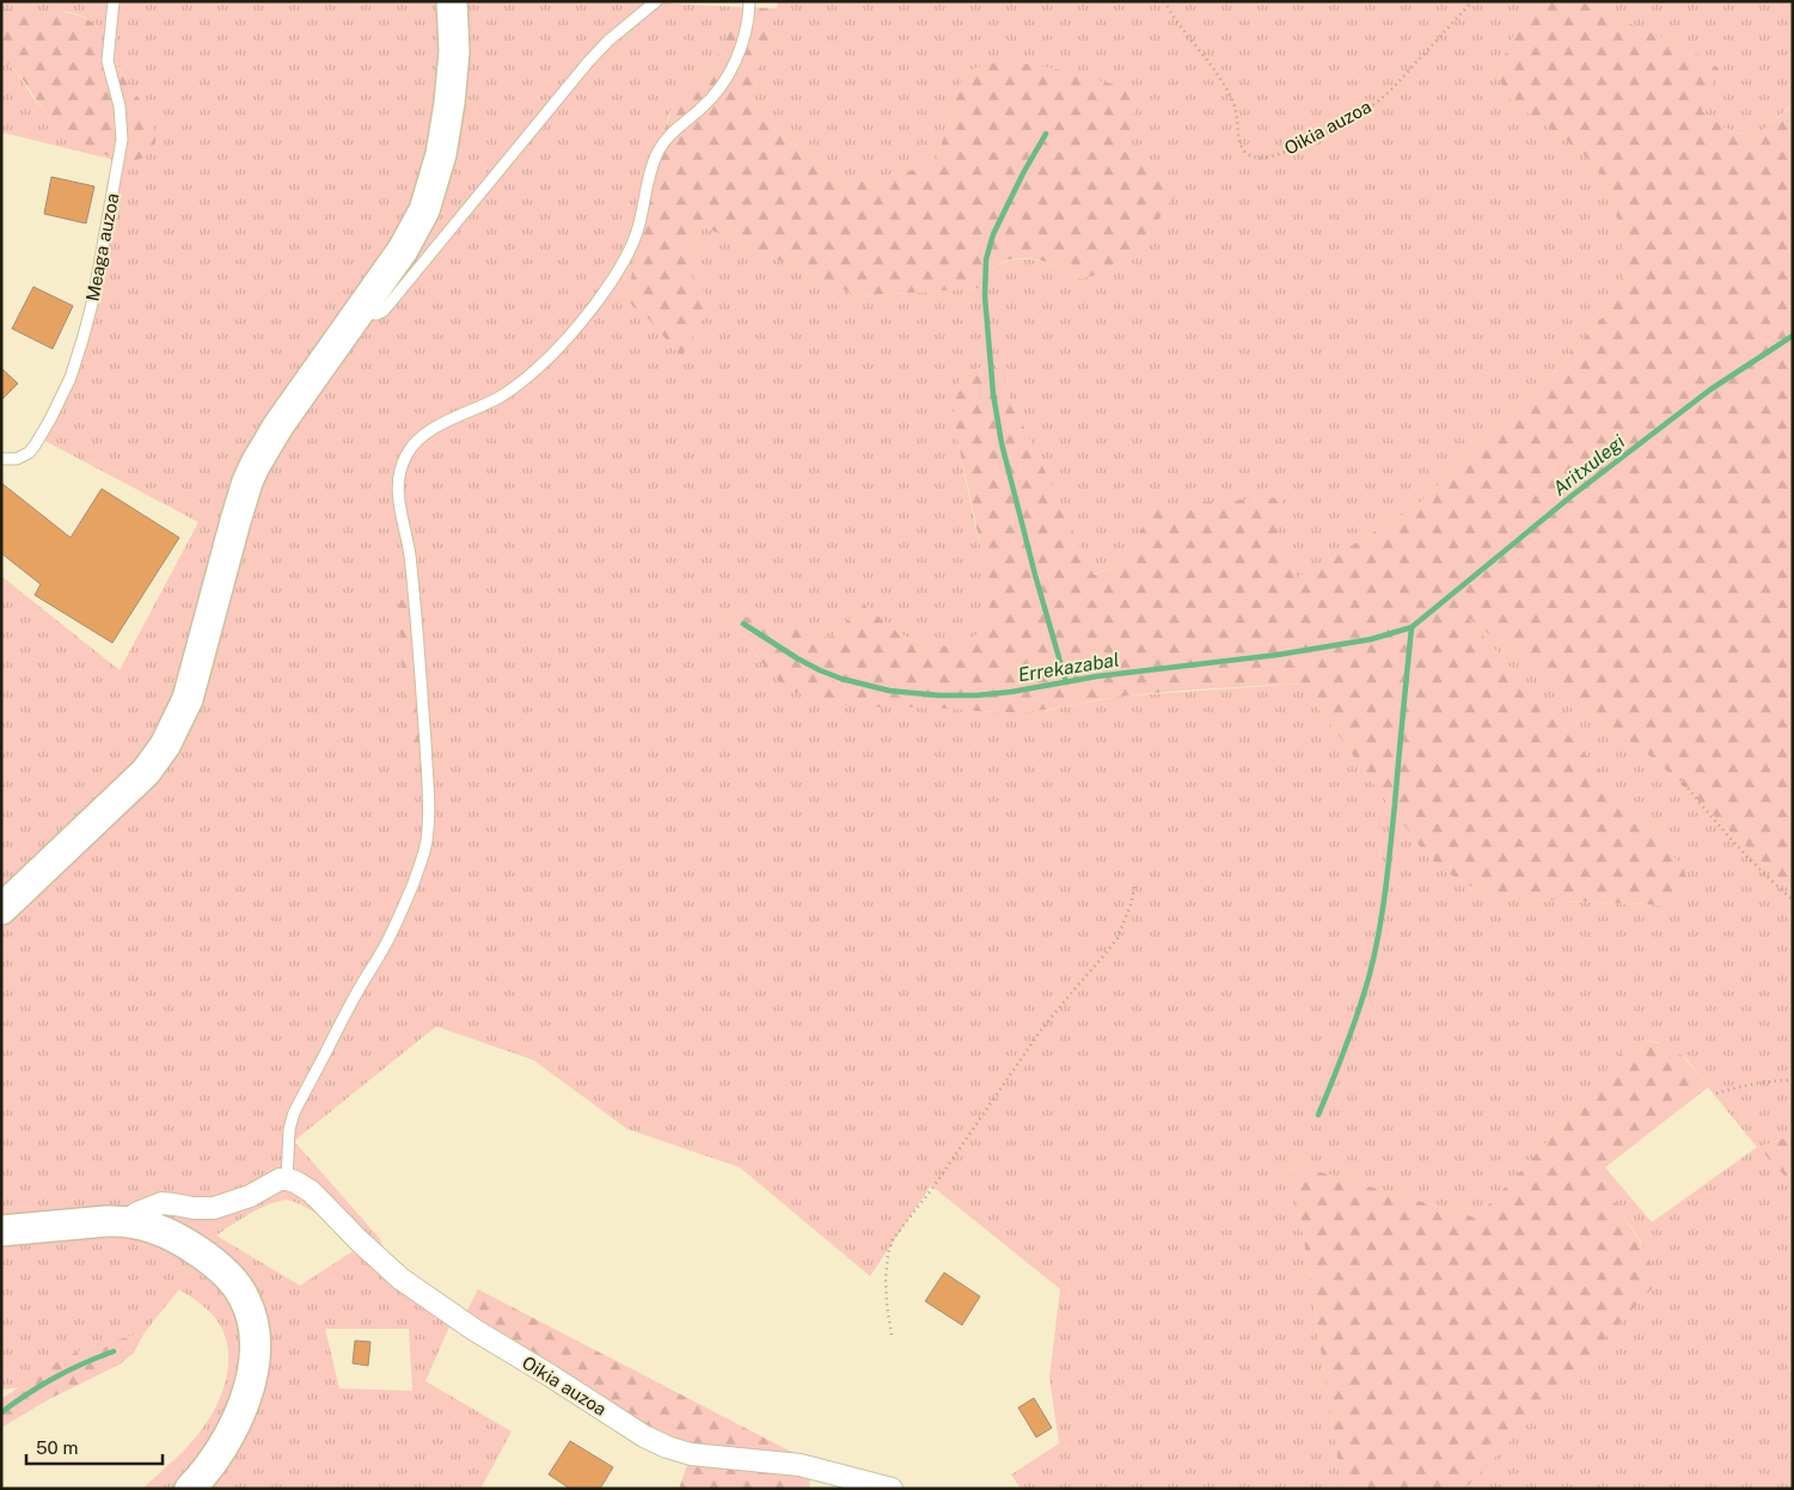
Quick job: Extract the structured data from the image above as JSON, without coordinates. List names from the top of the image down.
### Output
{
  "streets": {
    "street": ["Oikia auzoa"],
    "lane": ["Meaga auzoa"]
  },
  "water": ["Aritxulegi", "Errekazabal"],
  "scale_bar": "50 m"
}
